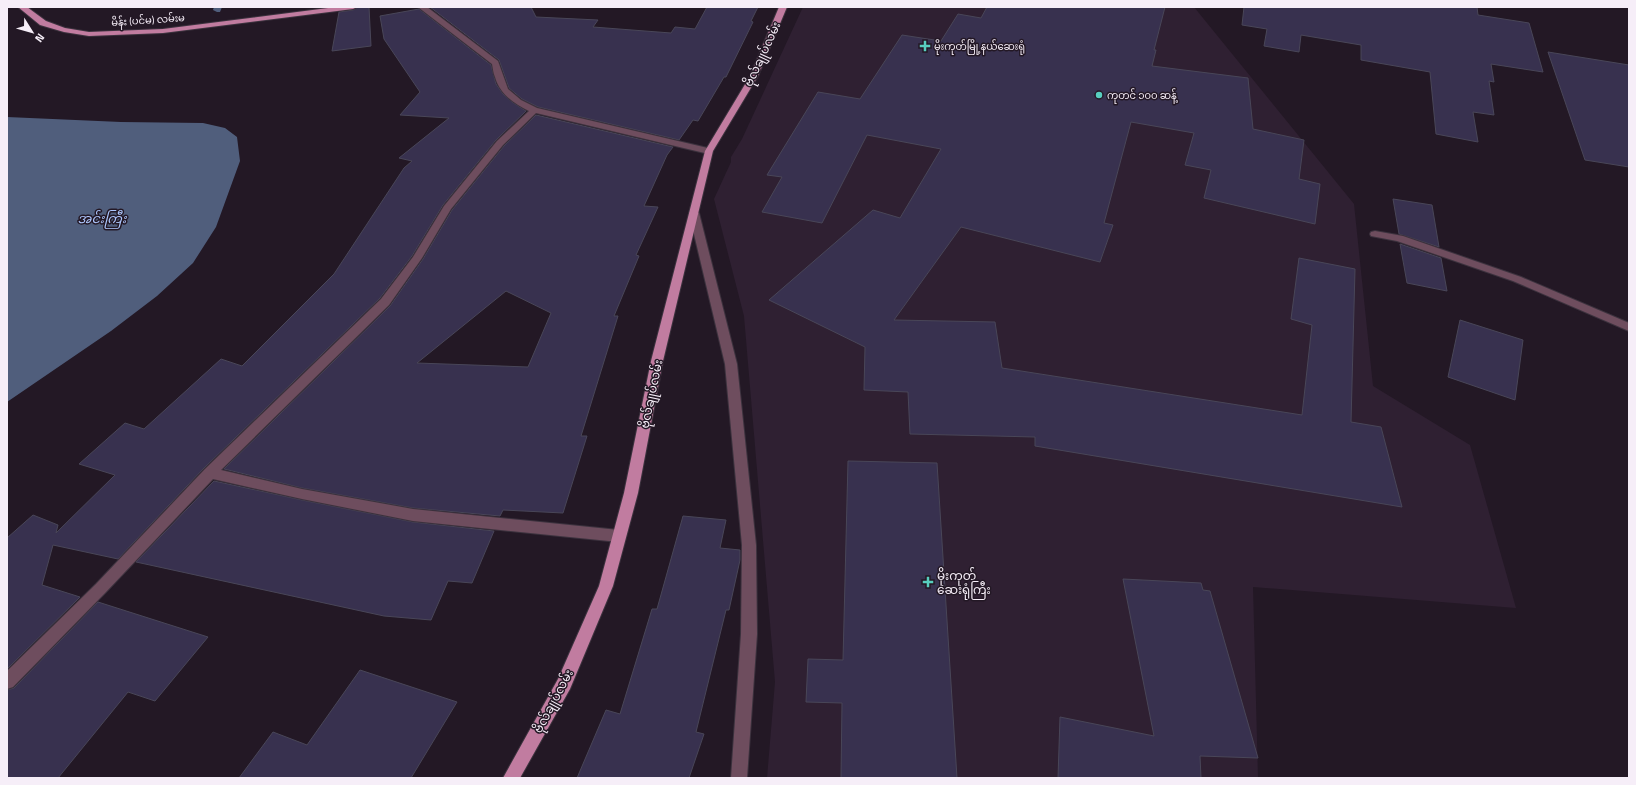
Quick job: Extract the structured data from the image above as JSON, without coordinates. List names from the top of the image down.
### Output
{
  "streets": {
    "main road": ["မိန်း (ပင်မ) လမ်းမ", "ဗိုလ်‌ချုပ်‌လမ်း"]
  },
  "water": ["အင်းကြီး"],
  "places": {
    "health": ["မိုးကုတ်မြို့နယ်ဆေးရုံ", "မိုးကုတ်‌ ‌ဆေးရုံကြီး"],
    "other": ["ကုတင် ၁၀၀ ဆန့်"]
  },
  "north": "bottom right"
}
